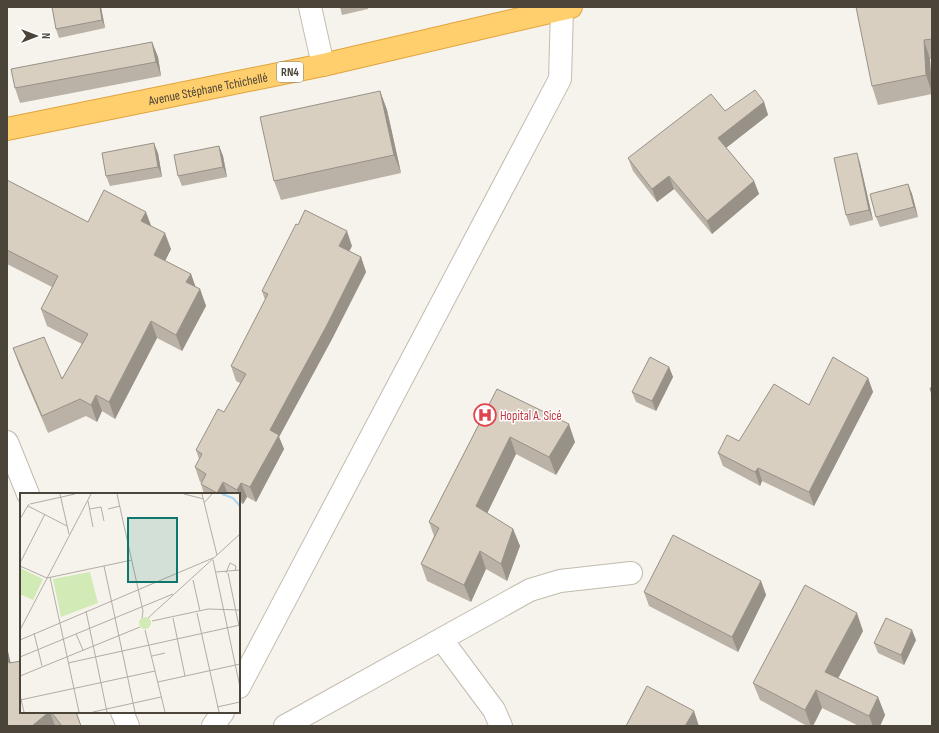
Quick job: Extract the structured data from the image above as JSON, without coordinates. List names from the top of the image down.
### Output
{
  "streets": {
    "highway": ["RN4", "Avenue Stéphane Tchichellé"]
  },
  "places": {
    "hospital": ["Hopital A. Sicé"]
  },
  "north": "right"
}
